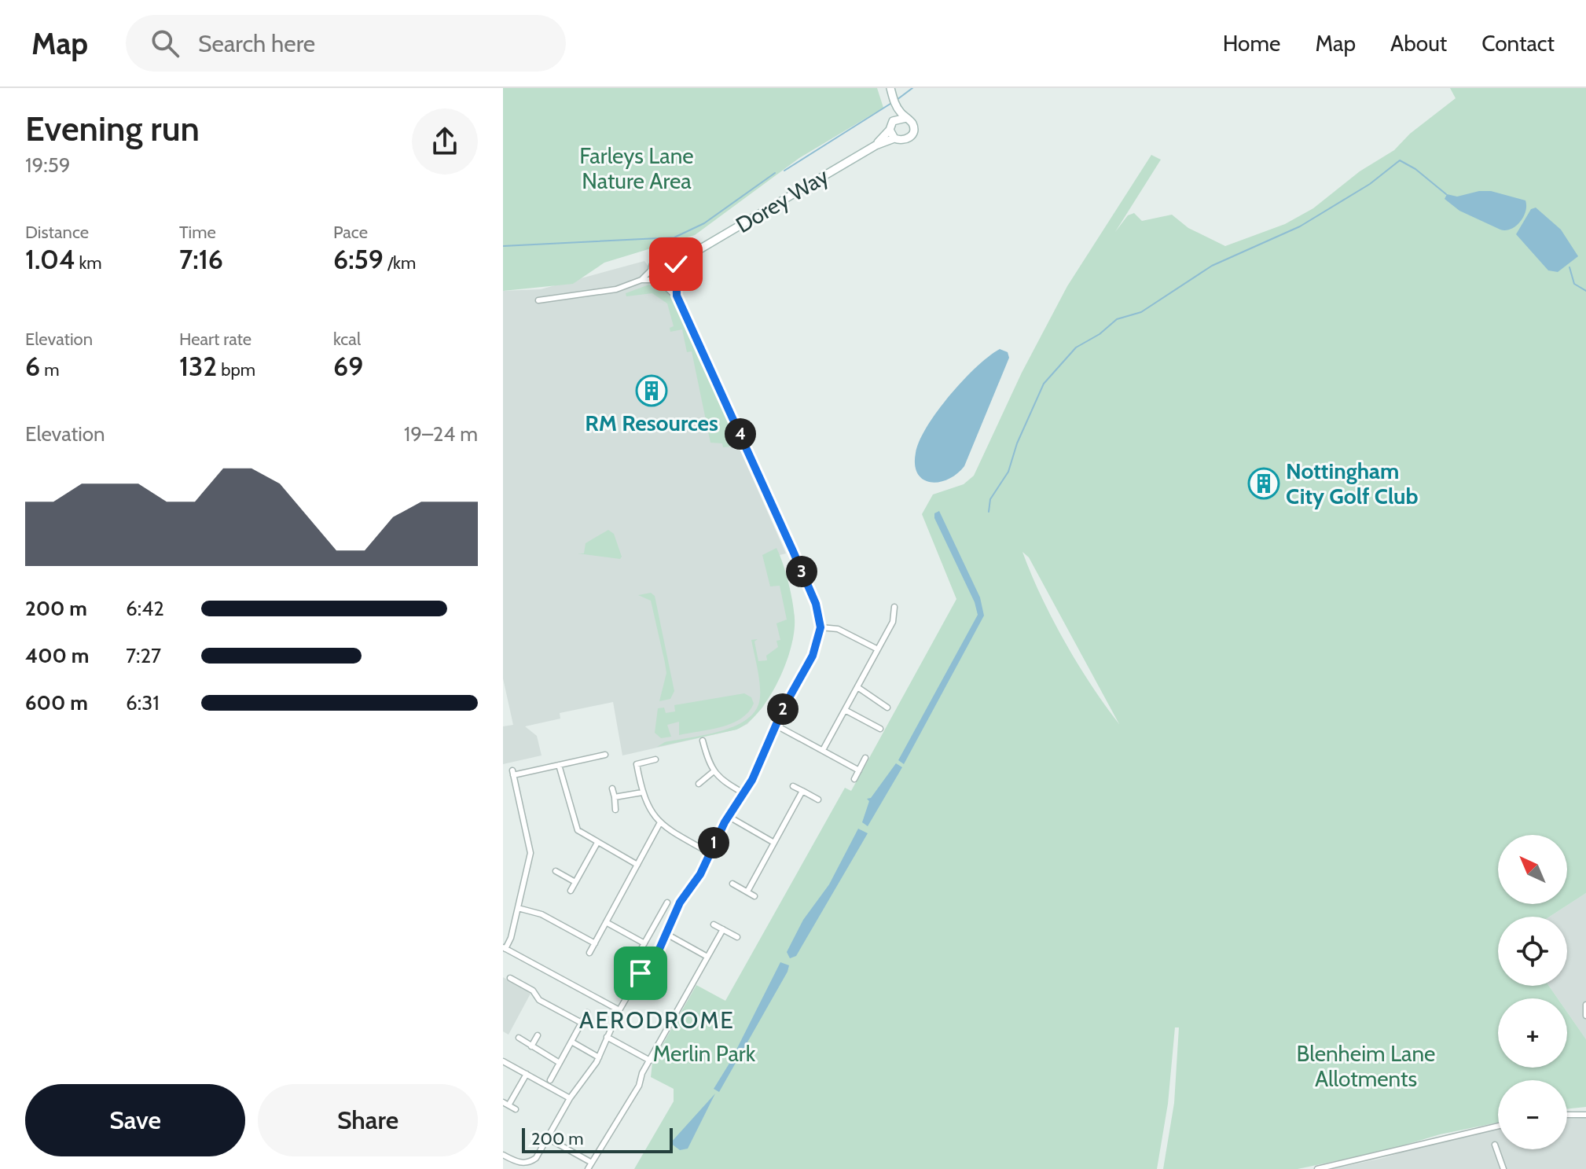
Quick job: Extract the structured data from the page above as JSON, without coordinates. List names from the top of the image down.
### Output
{
  "streets": {
    "street": ["Dorey Way"]
  },
  "districts": ["AERODROME"],
  "parks": ["Farleys Lane Nature Area", "Merlin Park", "Blenheim Lane Allotments"],
  "places": {
    "building": ["RM Resources", "Nottingham City Golf Club"]
  },
  "scale_bar": "200 m",
  "north": "top left",
  "page": {
    "header": "Map",
    "search": "Search here",
    "nav": [
      "Home",
      "Map",
      "About",
      "Contact"
    ],
    "heading": ["Evening run", "19:59"],
    "stats": [
      ["Distance", "1.04 km"],
      ["Time", "7:16"],
      ["Pace", "6:59 /km"],
      ["Elevation", "6 m"],
      ["Heart rate", "132 bpm"],
      ["kcal", "69"]
    ],
    "chart": ["Elevation", "19–24 m"],
    "pins": [
      "4",
      "3",
      "2",
      "1"
    ],
    "list": [
      {
        "name": "200 m",
        "note": "6:42"
      },
      {
        "name": "400 m",
        "note": "7:27"
      },
      {
        "name": "600 m",
        "note": "6:31"
      }
    ],
    "map_buttons": ["+", "−"],
    "buttons": ["Save", "Share"],
    "scale": "200 m"
  }
}
